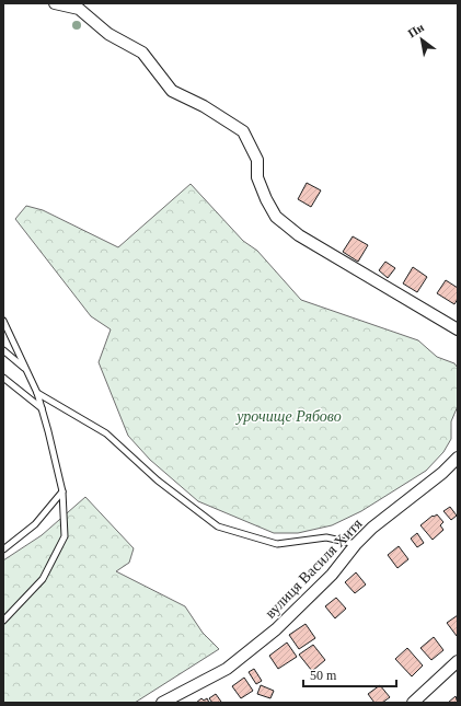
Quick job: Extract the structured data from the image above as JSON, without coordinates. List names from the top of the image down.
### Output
{
  "streets": {
    "street": ["вулиця Василя Хитя"]
  },
  "parks": ["урочище Рябово"],
  "scale_bar": "50 m",
  "north": "top left"
}
